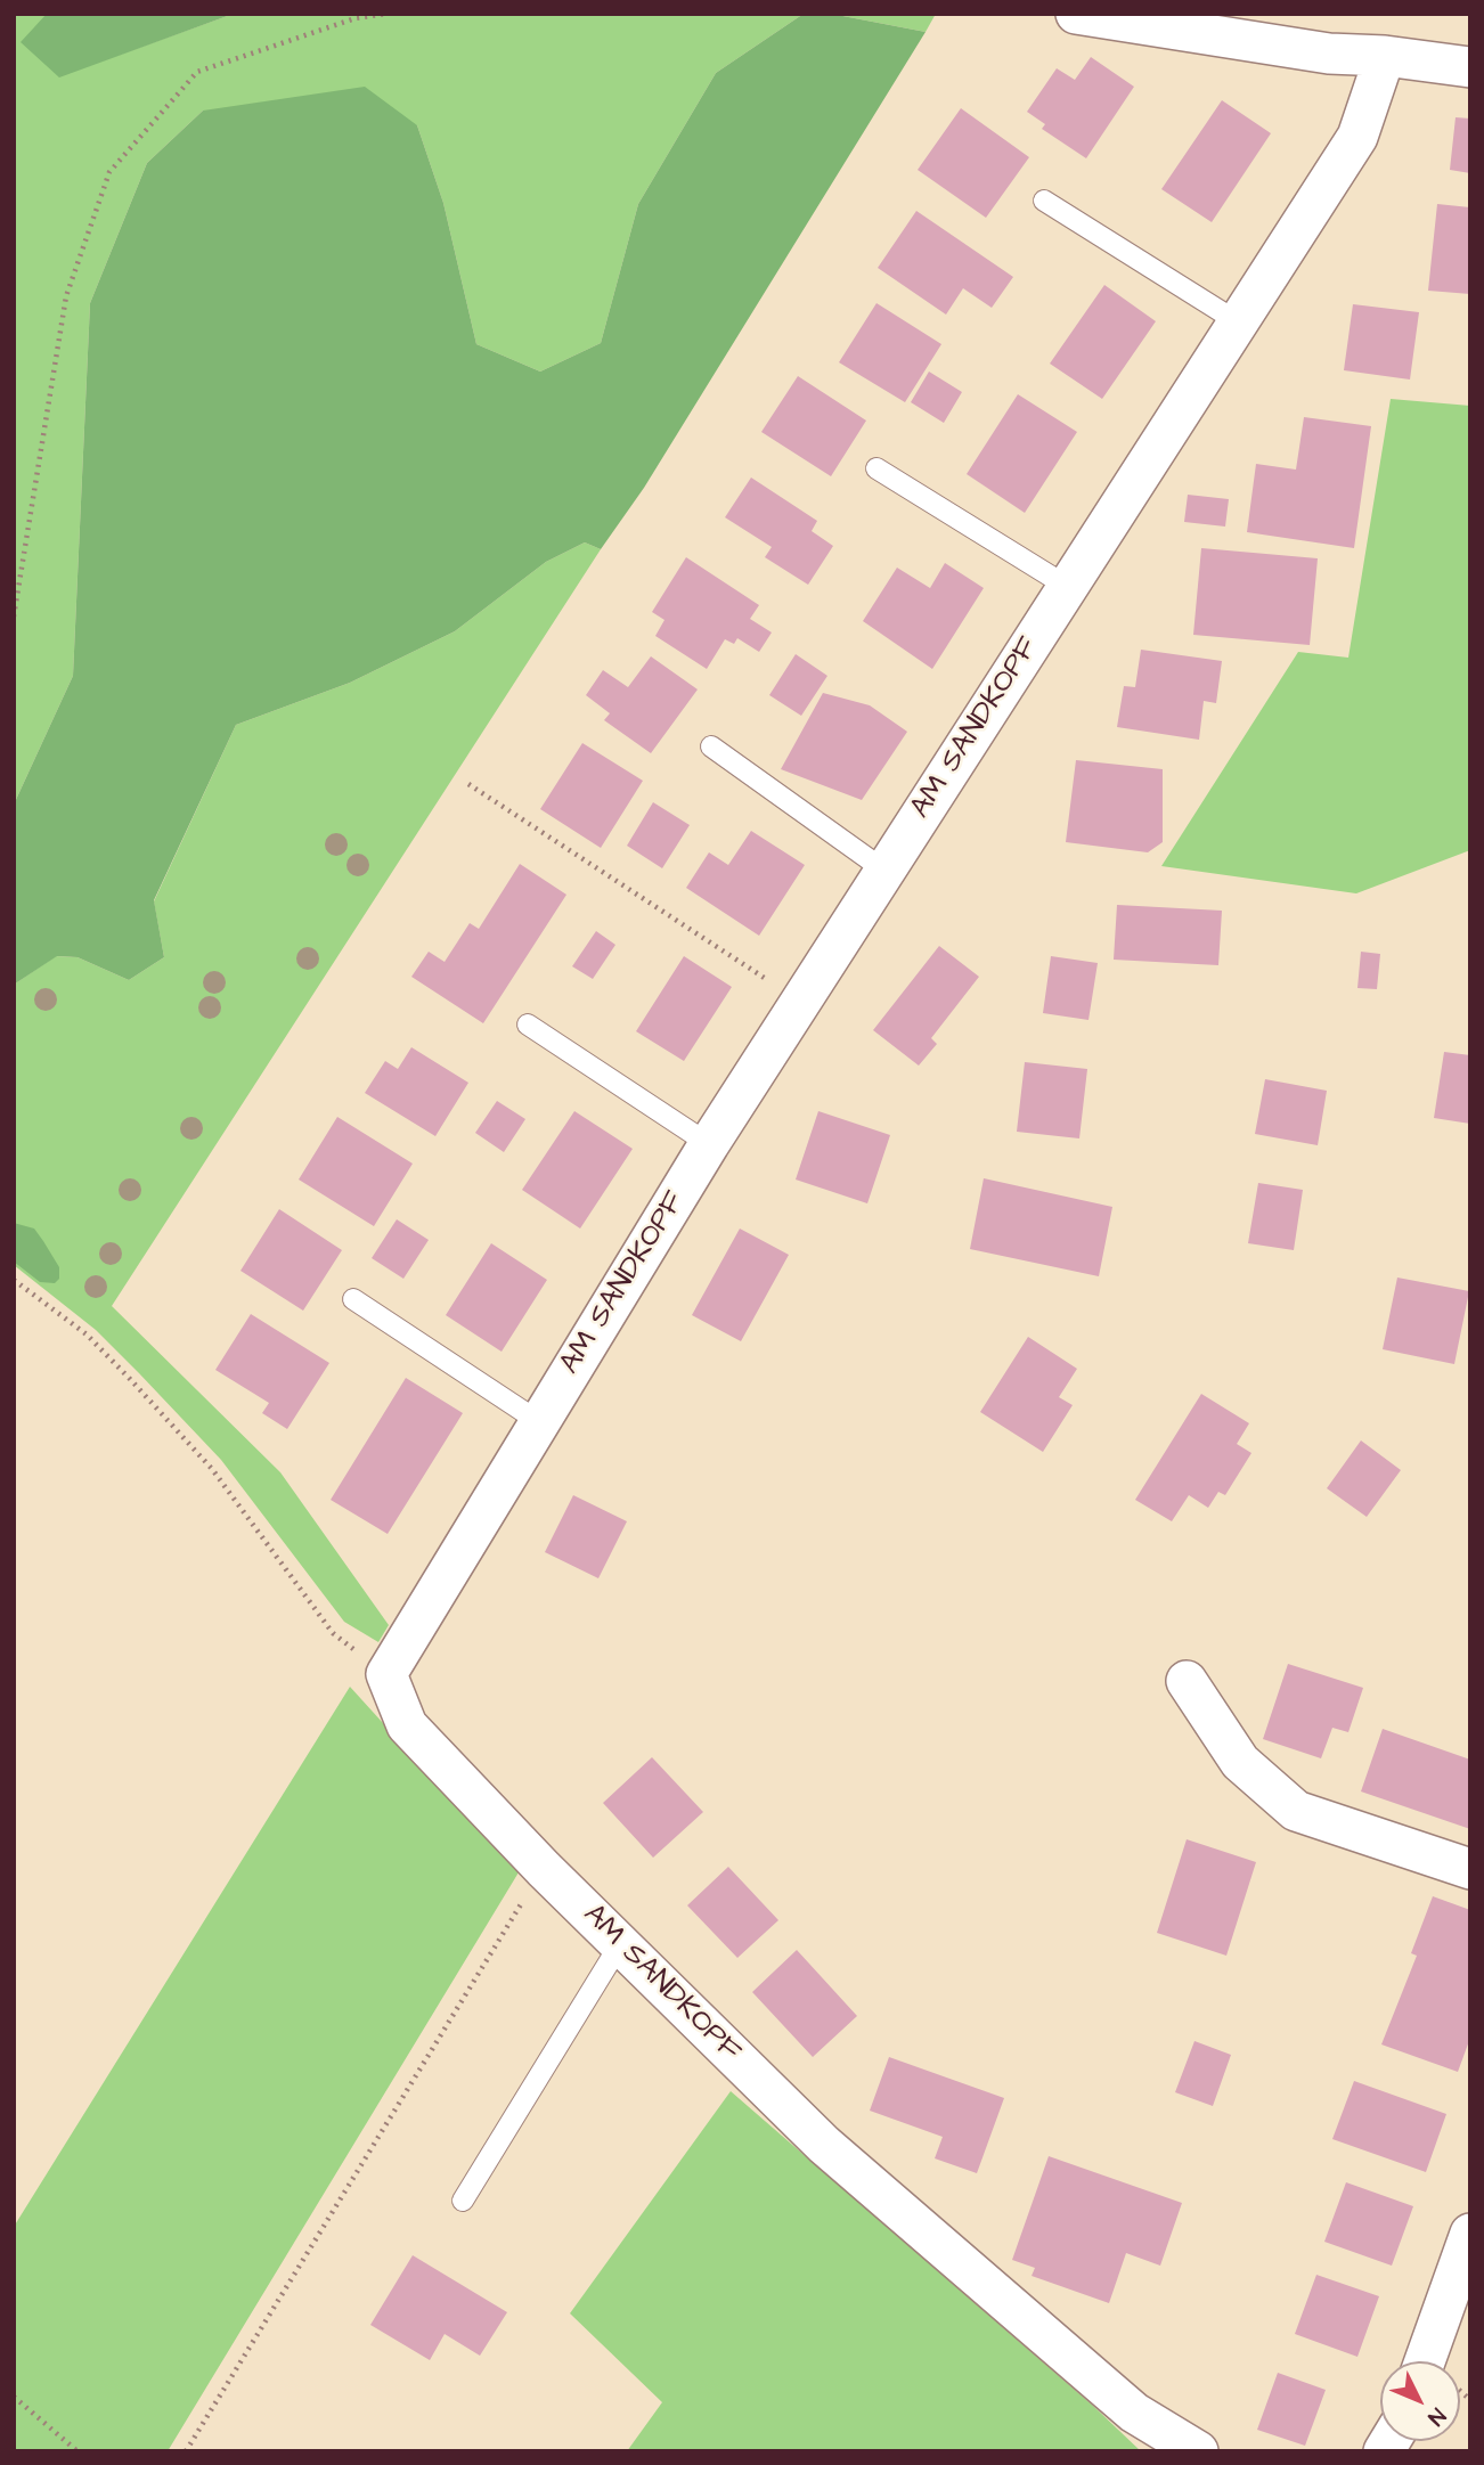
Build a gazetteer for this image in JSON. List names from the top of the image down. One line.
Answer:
{"streets":{"street":["AM SANDKOPF"]},"north":"bottom right"}
